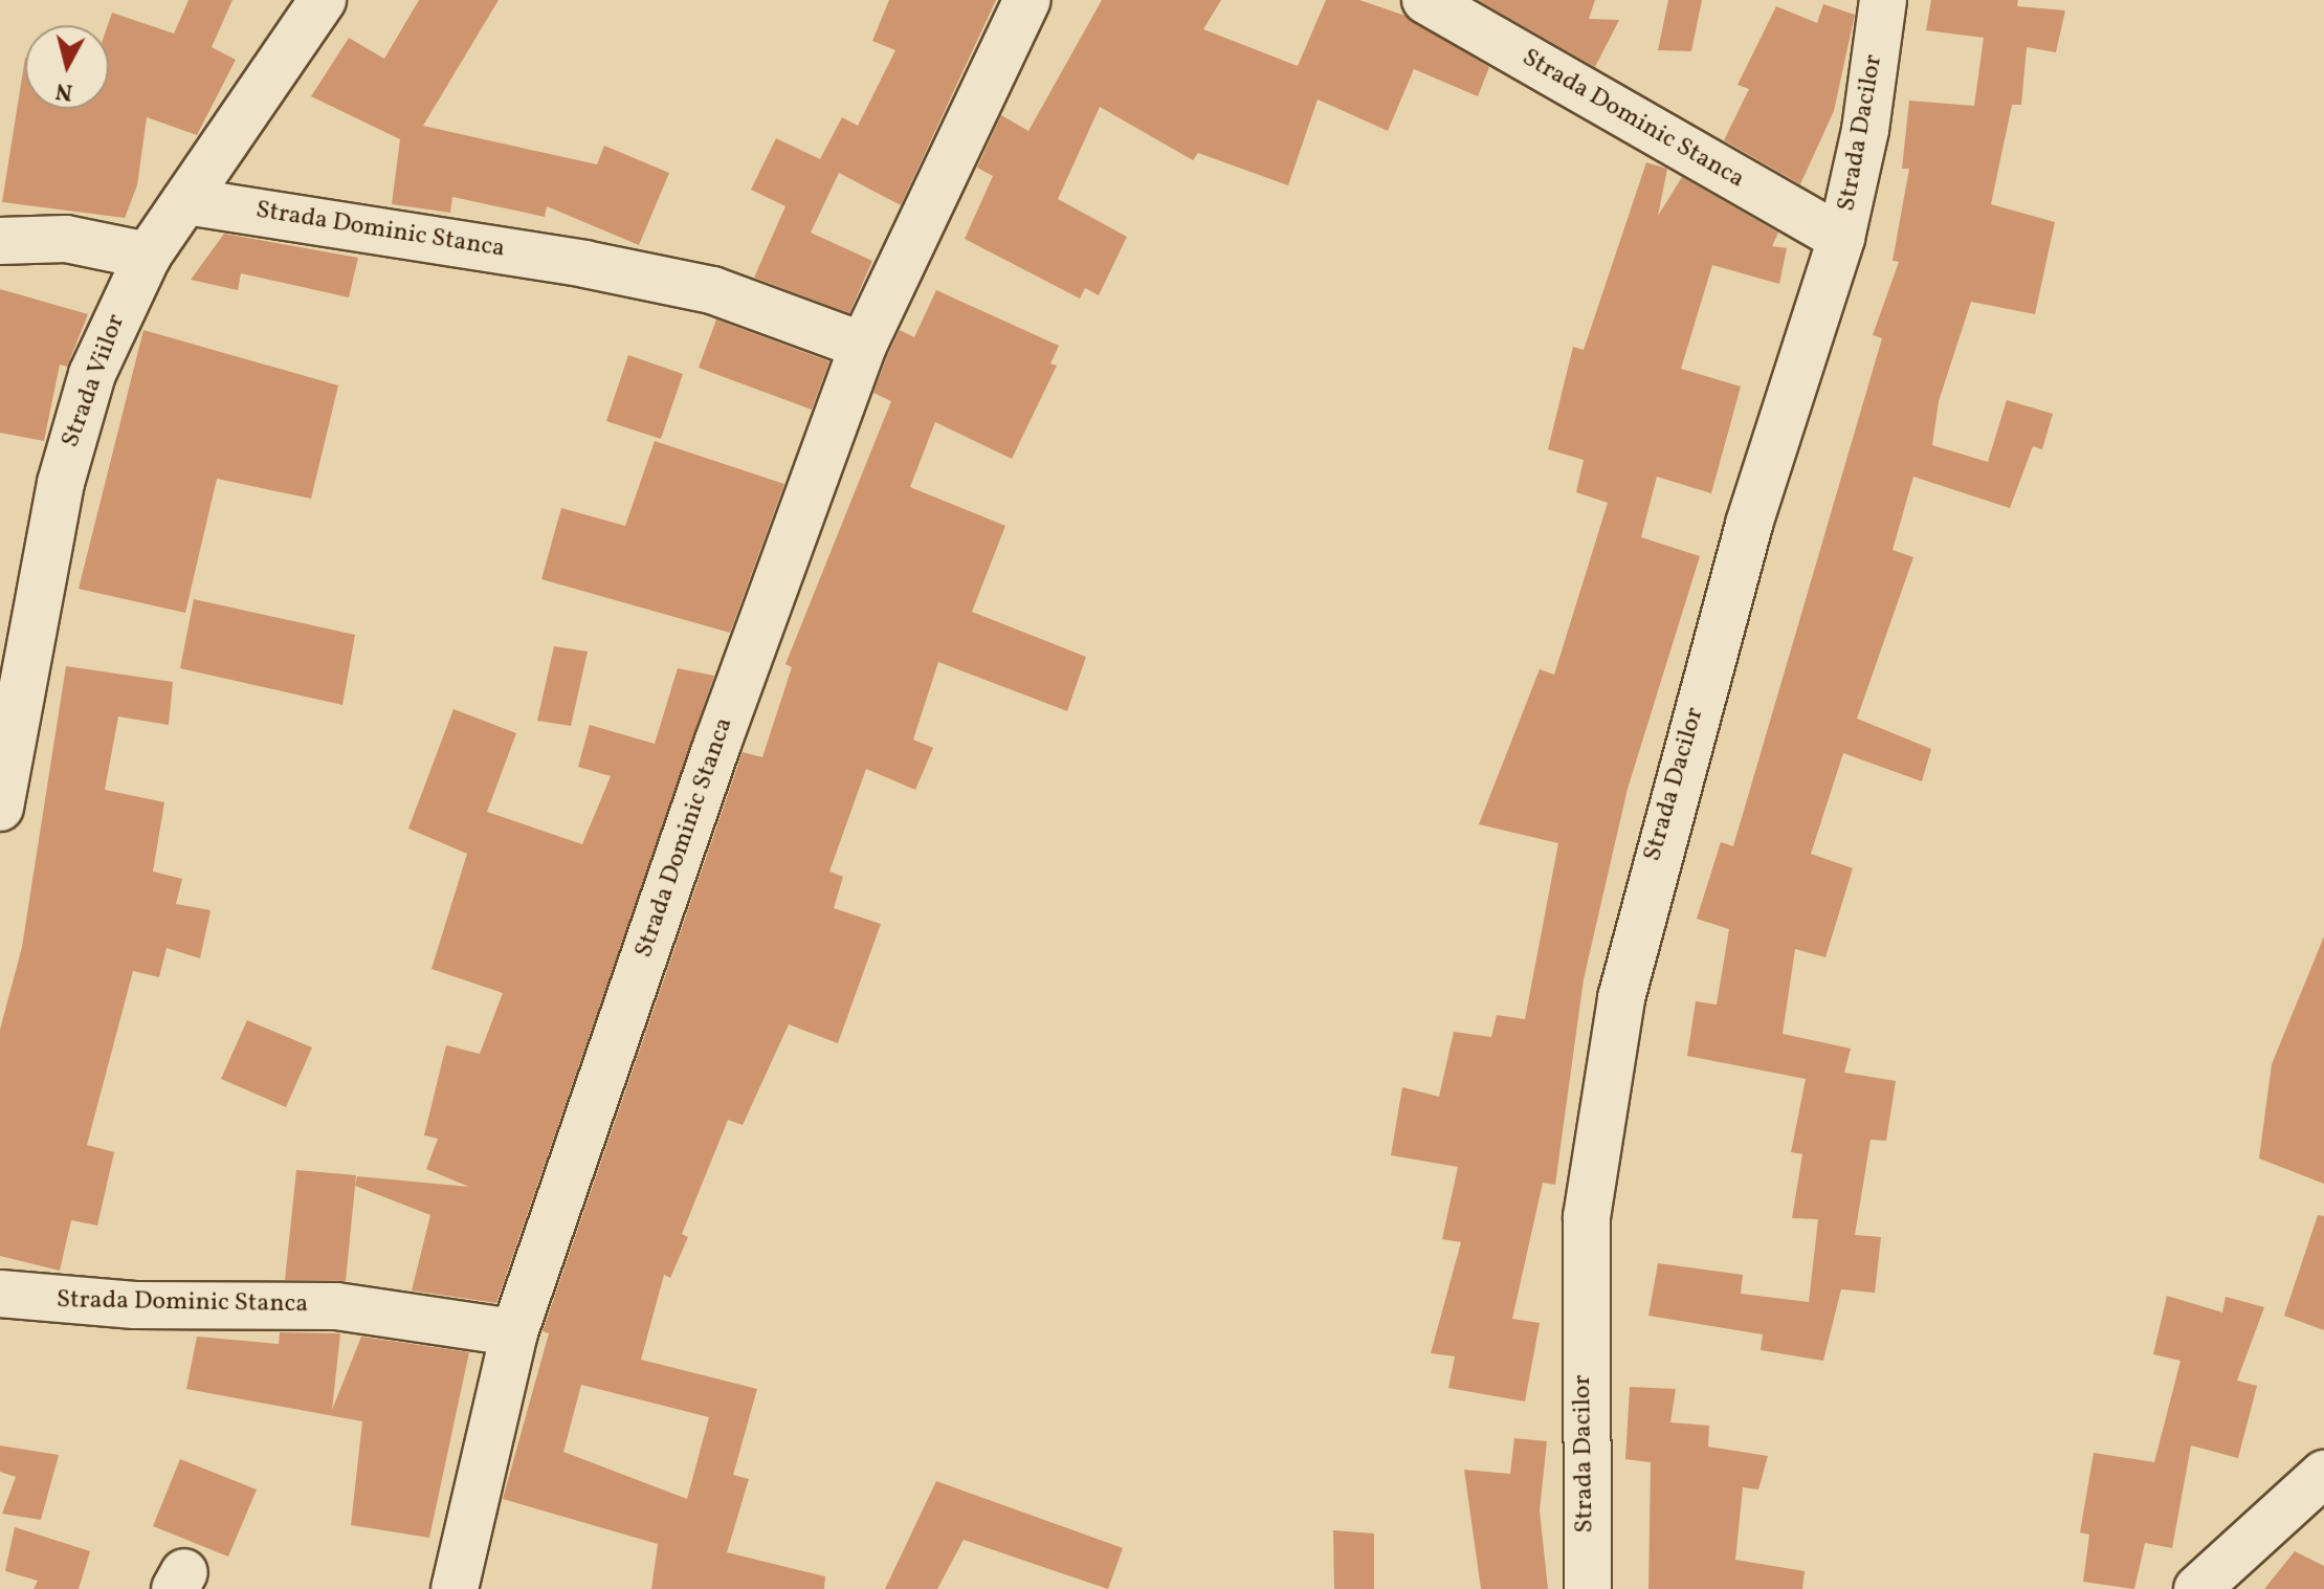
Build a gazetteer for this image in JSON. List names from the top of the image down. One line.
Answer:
{"streets":{"street":["Strada Dominic Stanca","Strada Dacilor","Strada Viilor"]},"crossings":[["Strada Dominic Stanca","Strada Dacilor"],["Strada Dominic Stanca","Strada Viilor"]],"north":"bottom"}
